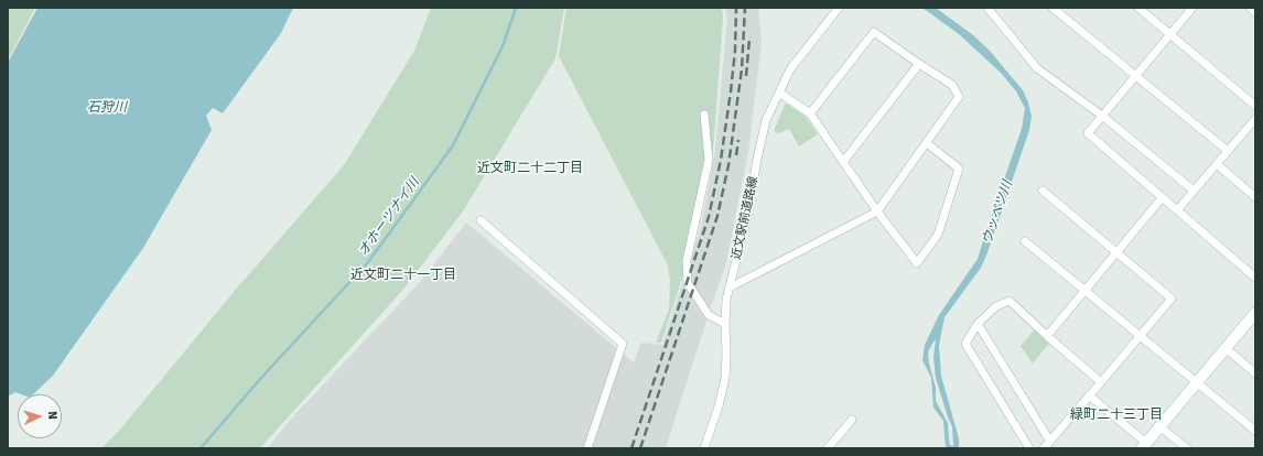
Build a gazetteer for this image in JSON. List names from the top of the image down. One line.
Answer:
{"streets":{"street":["近文駅前道路線"]},"districts":["近文町二十二丁目","近文町二十一丁目","緑町二十三丁目"],"water":["石狩川","ウッペツ川","オホーツナイ川"],"north":"right"}
